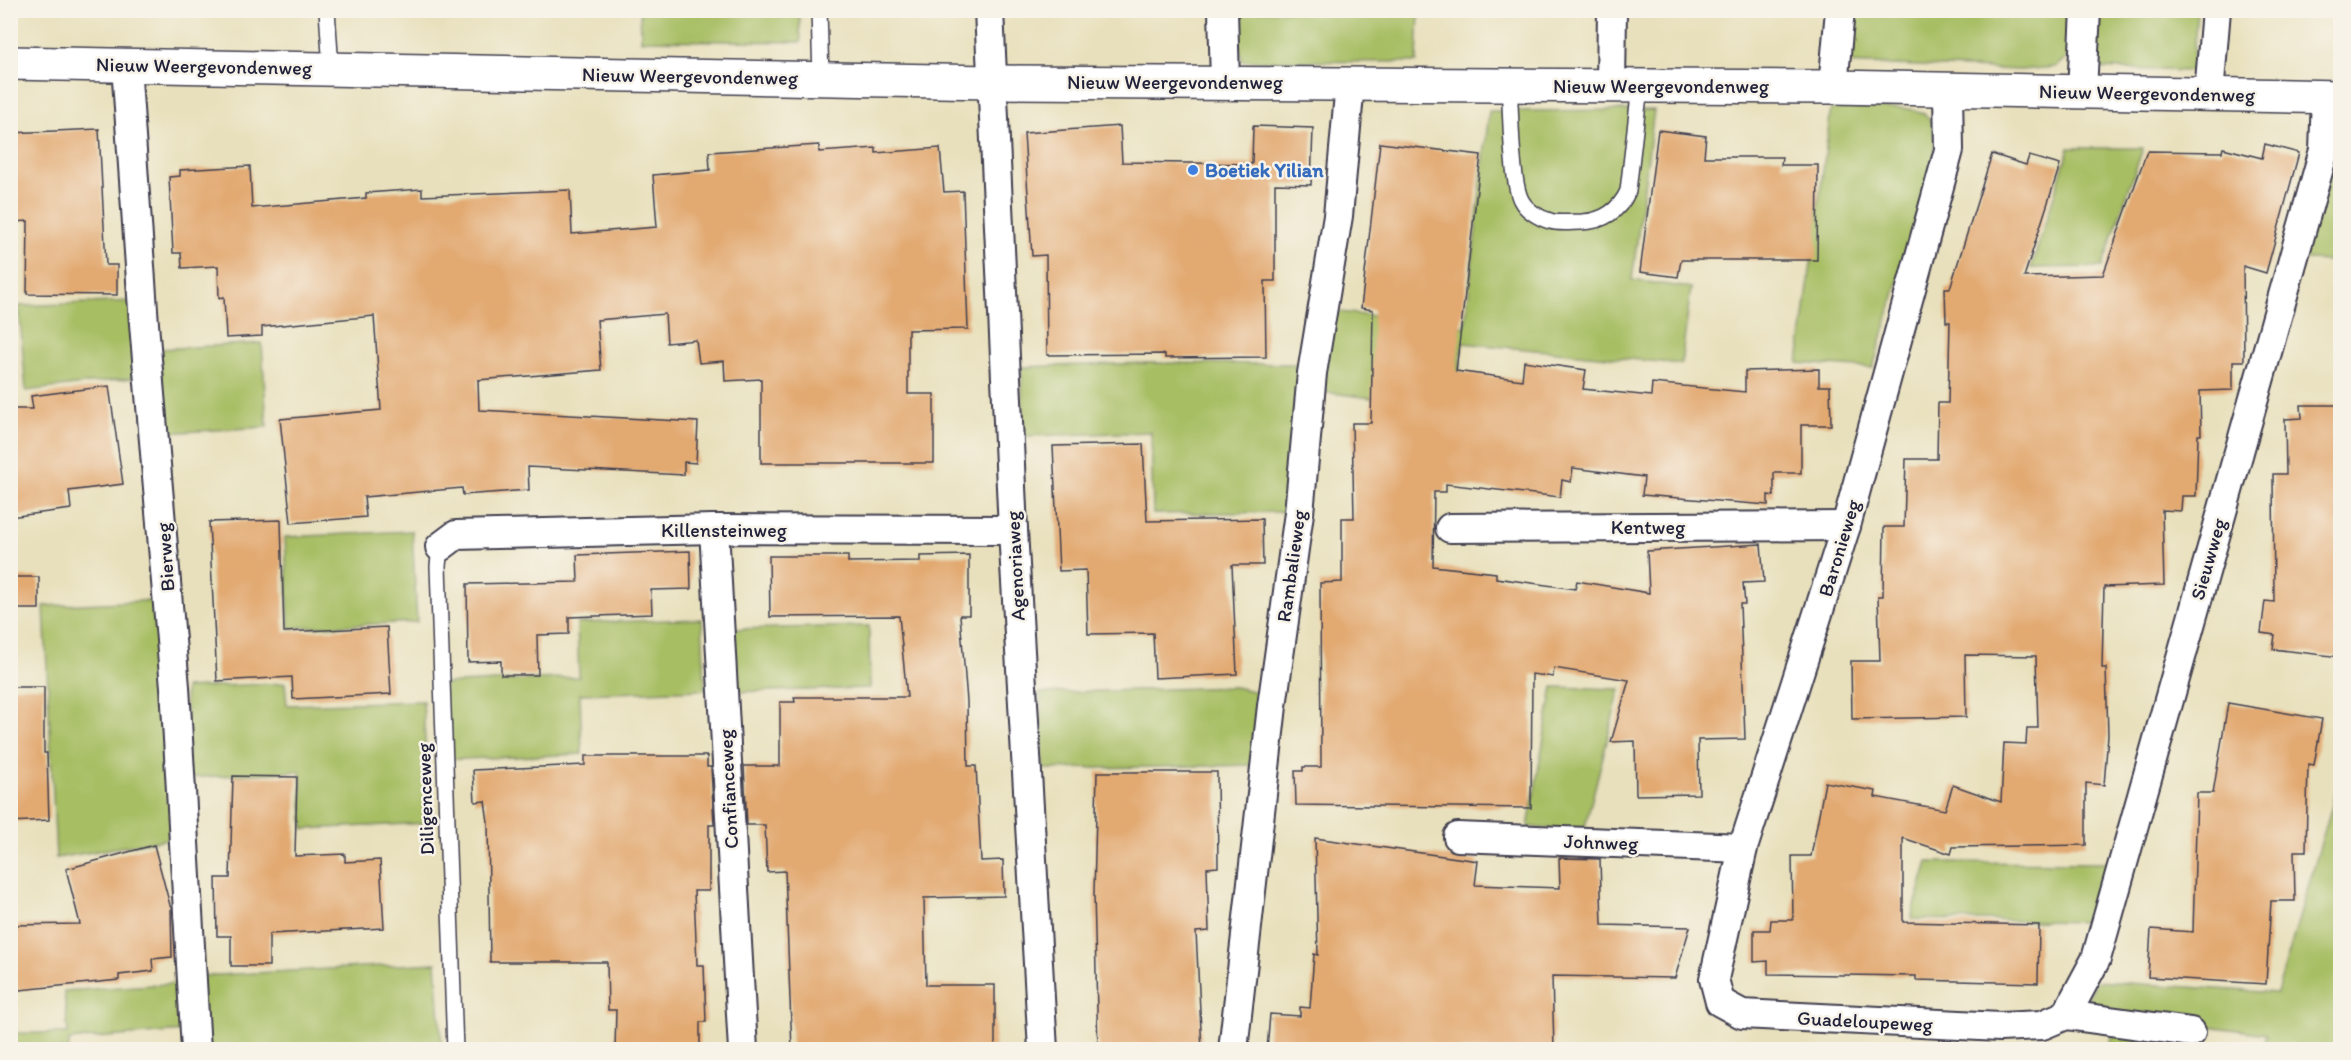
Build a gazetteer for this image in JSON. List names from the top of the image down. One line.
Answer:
{"streets":{"street":["Nieuw Weergevondenweg","Kentweg","Killensteinweg","Baronieweg","Bierweg","Sieuwweg","Agenoriaweg","Rambalieweg","Confianceweg","Johnweg","Guadeloupeweg"],"lane":["Diligenceweg"]},"crossings":[["Nieuw Weergevondenweg","Baronieweg"],["Nieuw Weergevondenweg","Bierweg"],["Nieuw Weergevondenweg","Sieuwweg"],["Nieuw Weergevondenweg","Agenoriaweg"],["Nieuw Weergevondenweg","Rambalieweg"],["Kentweg","Baronieweg"],["Killensteinweg","Agenoriaweg"],["Killensteinweg","Confianceweg"],["Killensteinweg","Diligenceweg"],["Baronieweg","Johnweg"],["Baronieweg","Guadeloupeweg"],["Sieuwweg","Guadeloupeweg"]],"places":["Boetiek Yilian"]}
